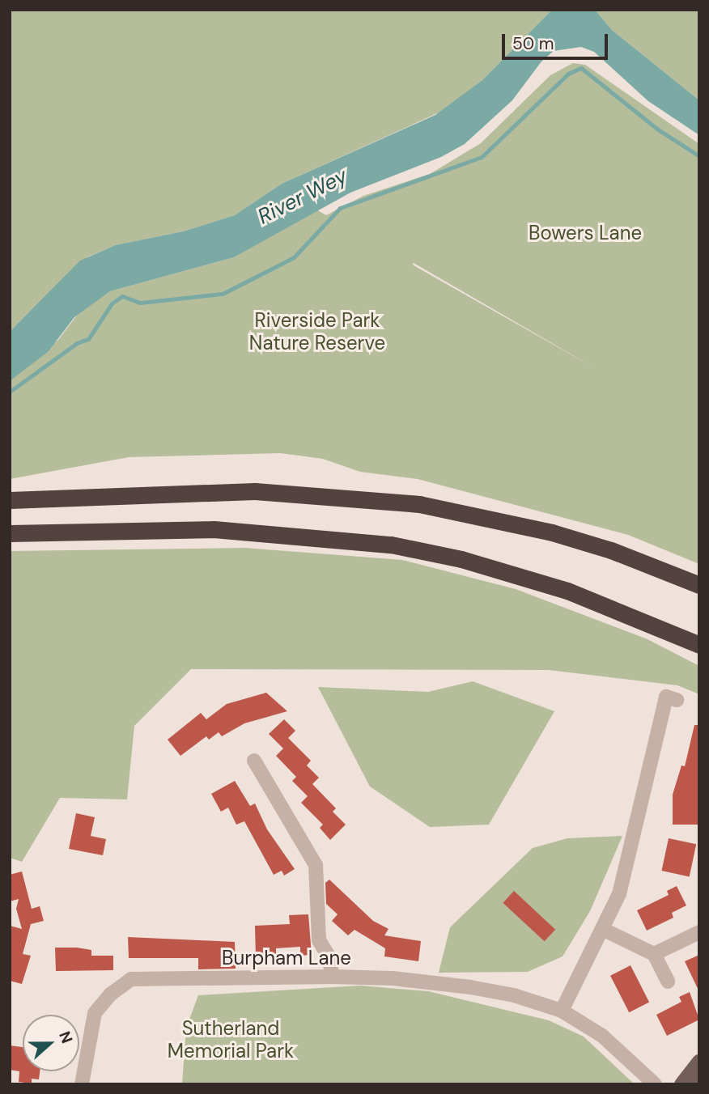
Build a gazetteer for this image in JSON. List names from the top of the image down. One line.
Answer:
{"streets":{"street":["Burpham Lane"]},"water":["River Wey"],"parks":["Bowers Lane","Riverside Park Nature Reserve","Sutherland Memorial Park"],"scale_bar":"50 m","north":"right"}
